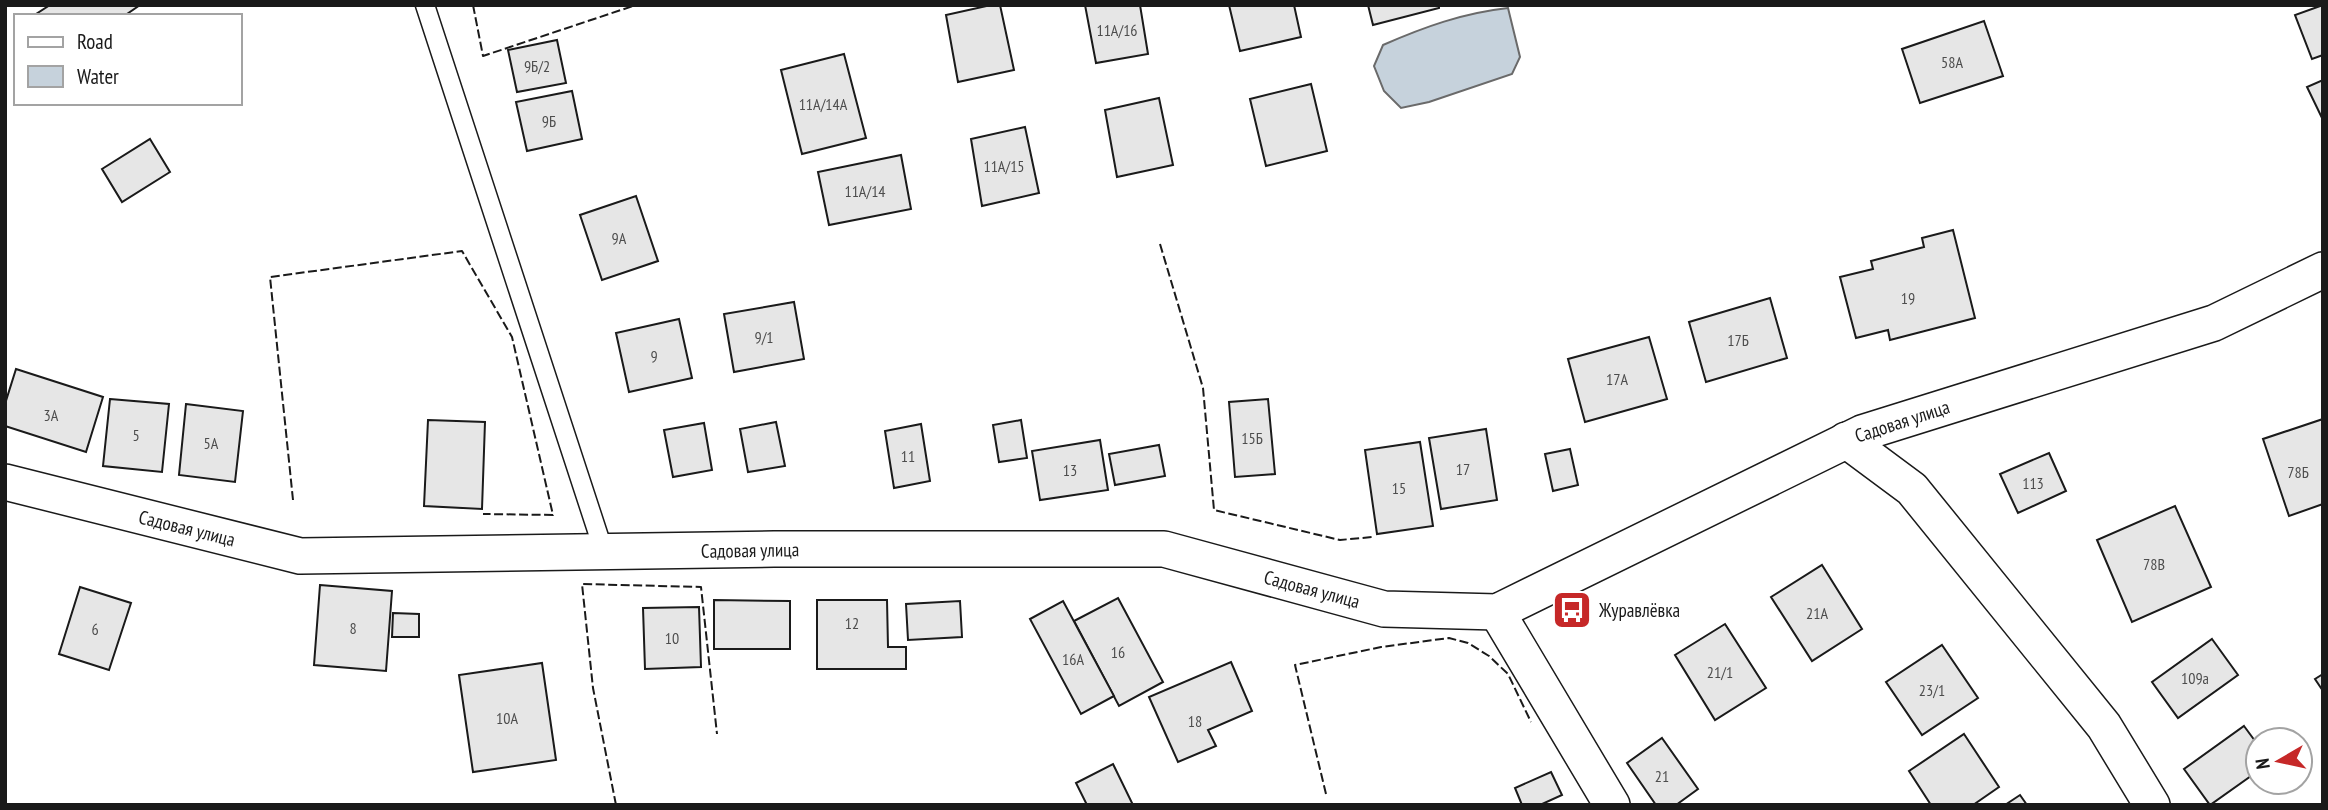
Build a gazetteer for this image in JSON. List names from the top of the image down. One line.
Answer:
{"streets":{"street":["Садовая улица"]},"places":{"bus stop":["Журавлёвка"]},"house_numbers":["11А/16","58А","9Б/2","11А/14А","9Б","11А/15","11А/14","9А","19","9/1","17Б","9","17А","3А","5","15Б","5А","11","17","13","78Б","113","15","78В","21А","12","8","6","10","16","16А","21/1","109а","23/1","10А","18","21"],"legend":["Road","Water"],"north":"left"}
